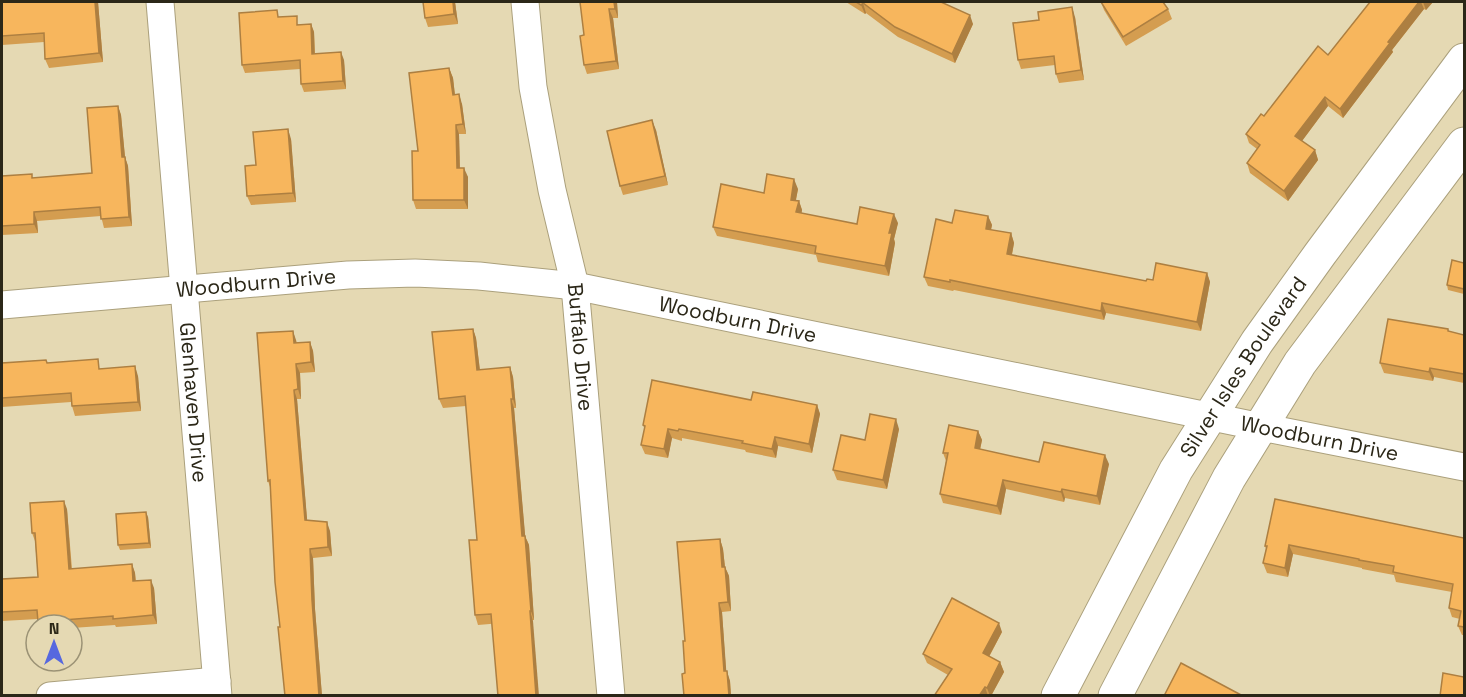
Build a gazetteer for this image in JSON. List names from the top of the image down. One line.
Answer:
{"streets":{"street":["Woodburn Drive","Buffalo Drive","Silver Isles Boulevard","Glenhaven Drive"]},"crossings":[["Woodburn Drive","Buffalo Drive"],["Woodburn Drive","Silver Isles Boulevard"],["Woodburn Drive","Glenhaven Drive"]],"north":"top"}
